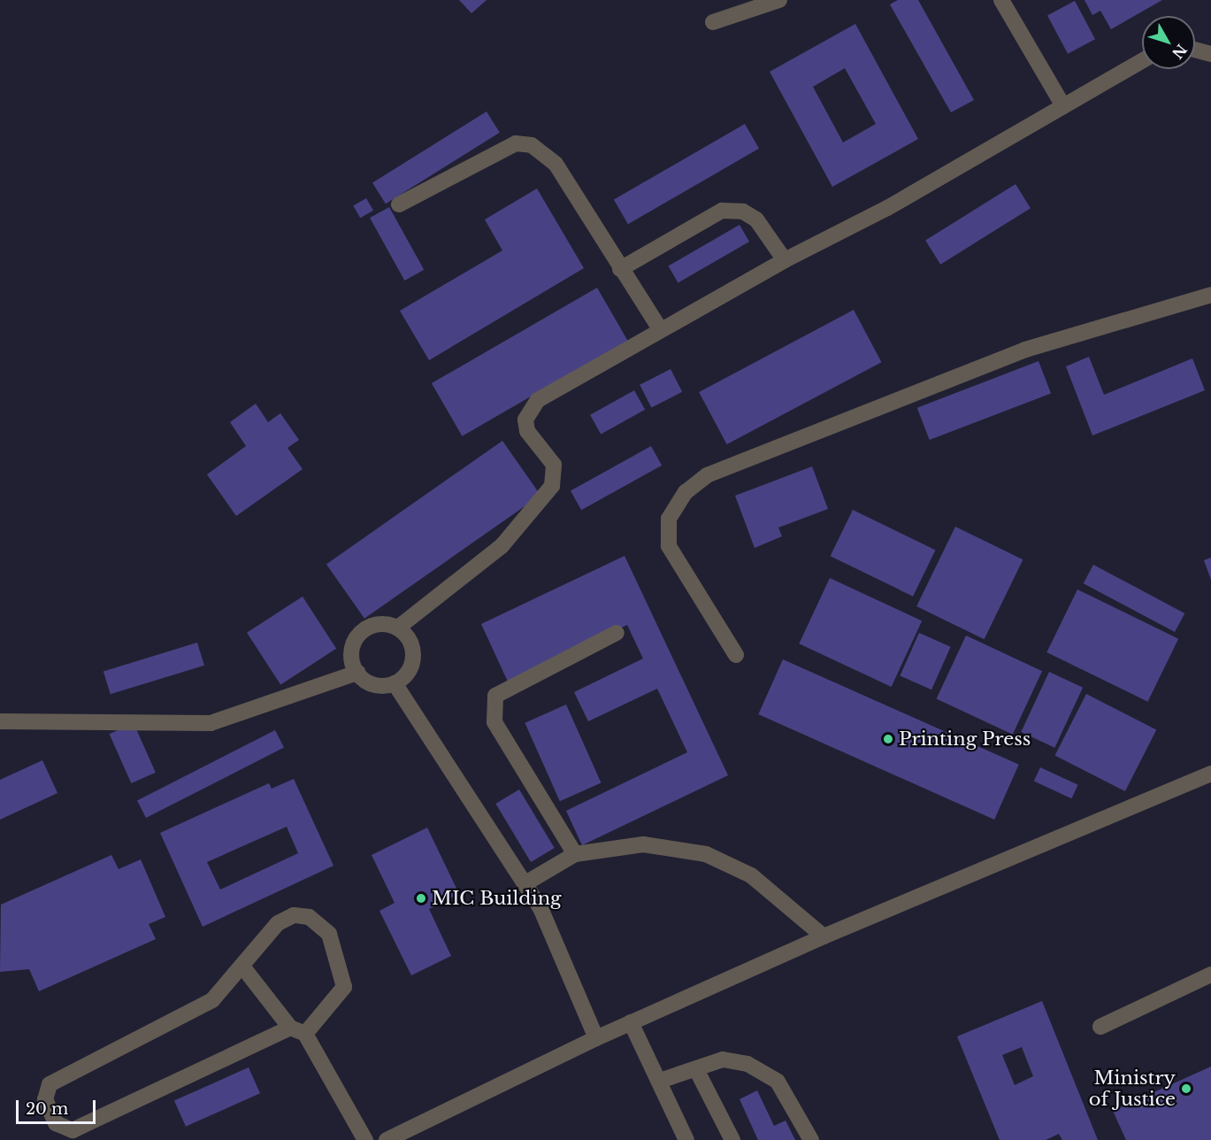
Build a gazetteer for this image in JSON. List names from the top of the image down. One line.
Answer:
{"places":["Printing Press","MIC Building","Ministry of Justice"],"scale_bar":"20 m","north":"bottom right"}
